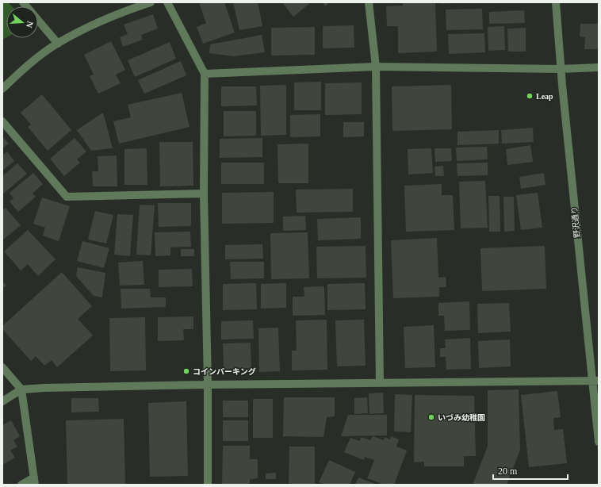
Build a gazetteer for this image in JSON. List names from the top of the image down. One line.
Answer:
{"streets":{"street":["野沢通り"]},"places":["Leap","コインパーキング","いづみ幼稚園"],"scale_bar":"20 m","north":"right"}
